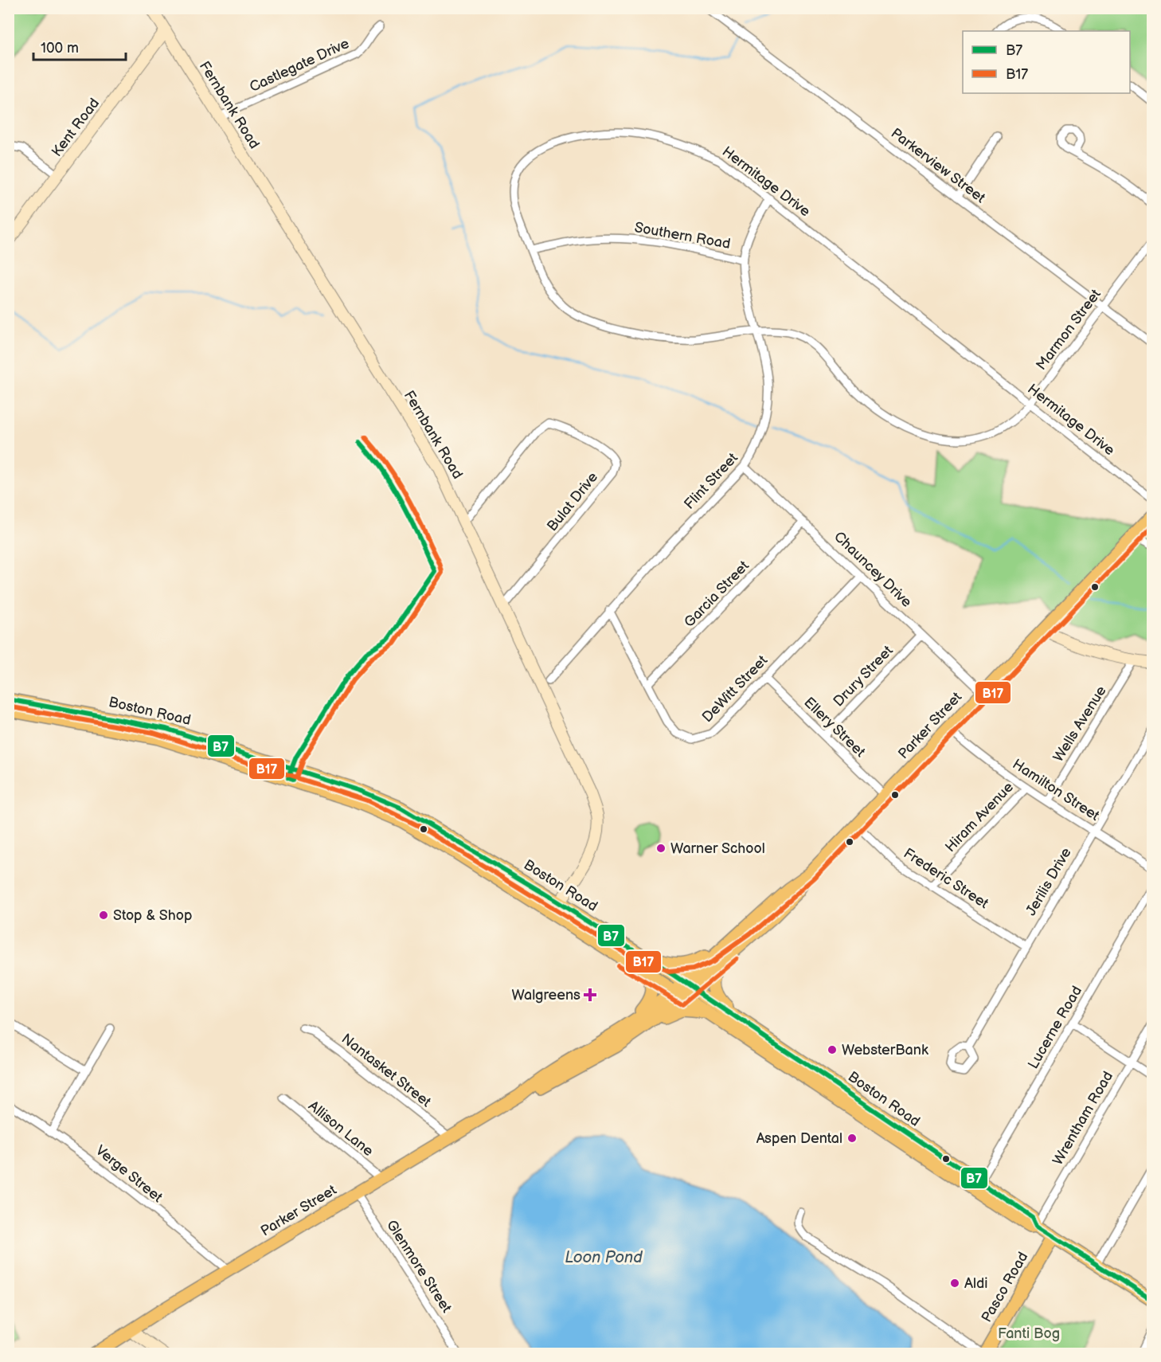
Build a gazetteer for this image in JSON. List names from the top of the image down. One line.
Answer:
{"streets":{"main road":["Fernbank Road","Kent Road","Boston Road","Parker Street","Pasco Road"],"street":["Castlegate Drive","Parkerview Street","Hermitage Drive","Southern Road","Marmon Street","Flint Street","Bulat Drive","Chauncey Drive","Garcia Street","Drury Street","DeWitt Street","Wells Avenue","Ellery Street","Hamilton Street","Hiram Avenue","Frederic Street","Jerilis Drive","Lucerne Road","Nantasket Street","Wrentham Road","Allison Lane","Verge Street","Glenmore Street"]},"crossings":[["Castlegate Drive","Fernbank Road"],["Fernbank Road","Kent Road"],["Fernbank Road","Bulat Drive"],["Fernbank Road","Boston Road"],["Parkerview Street","Marmon Street"],["Hermitage Drive","Southern Road"],["Hermitage Drive","Marmon Street"],["Hermitage Drive","Flint Street"],["Southern Road","Flint Street"],["Marmon Street","Flint Street"],["Flint Street","Chauncey Drive"],["Flint Street","DeWitt Street"],["Chauncey Drive","Garcia Street"],["Chauncey Drive","Drury Street"],["Chauncey Drive","DeWitt Street"],["Chauncey Drive","Parker Street"],["Garcia Street","DeWitt Street"],["Drury Street","Ellery Street"],["DeWitt Street","Ellery Street"],["Boston Road","Parker Street"],["Boston Road","Lucerne Road"],["Boston Road","Wrentham Road"],["Boston Road","Pasco Road"],["Wells Avenue","Hamilton Street"],["Parker Street","Ellery Street"],["Parker Street","Hamilton Street"],["Parker Street","Frederic Street"],["Parker Street","Nantasket Street"],["Parker Street","Allison Lane"],["Parker Street","Verge Street"],["Parker Street","Glenmore Street"],["Hamilton Street","Hiram Avenue"],["Hamilton Street","Jerilis Drive"],["Hiram Avenue","Frederic Street"],["Frederic Street","Jerilis Drive"]],"water":["Loon Pond"],"parks":["Fanti Bog"],"places":{"other":["Warner School","Stop & Shop","WebsterBank","Aspen Dental","Aldi"],"health":["Walgreens"]},"lines":["transit line B17","transit line B7"],"legend":["B7","B17"],"scale_bar":"100 m"}
